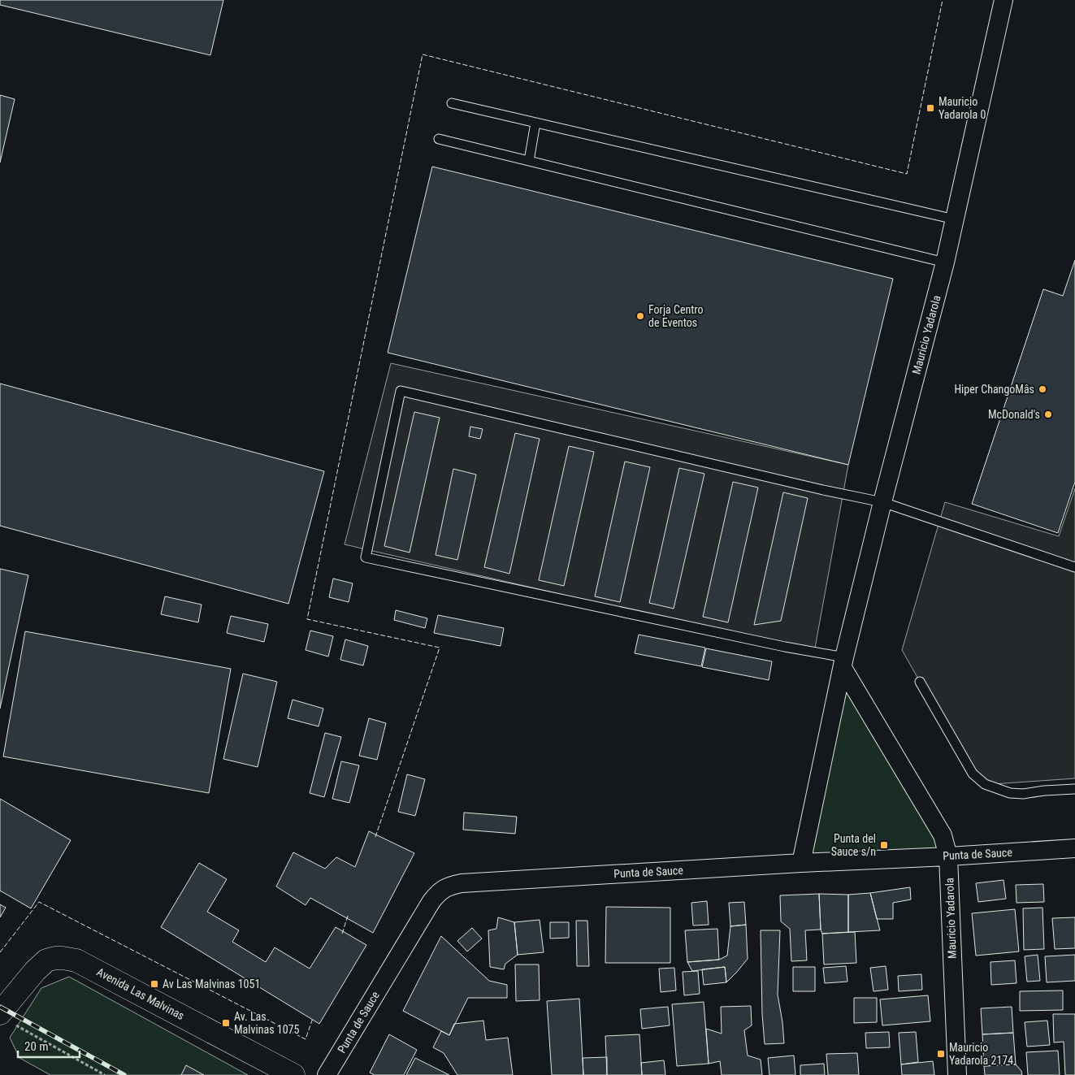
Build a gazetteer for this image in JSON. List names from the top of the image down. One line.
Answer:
{"streets":{"main road":["Avenida Las Malvinas"],"street":["Mauricio Yadarola","Punta de Sauce"]},"crossings":[["Mauricio Yadarola","Punta de Sauce"]],"places":{"transit":["Mauricio Yadarola 0","Punta del Sauce s/n","Av Las Malvinas 1051","Av. Las Malvinas 1075","Mauricio Yadarola 2174"],"other":["Forja Centro de Eventos","Hiper ChangoMâs","McDonald's"]},"scale_bar":"20 m"}
